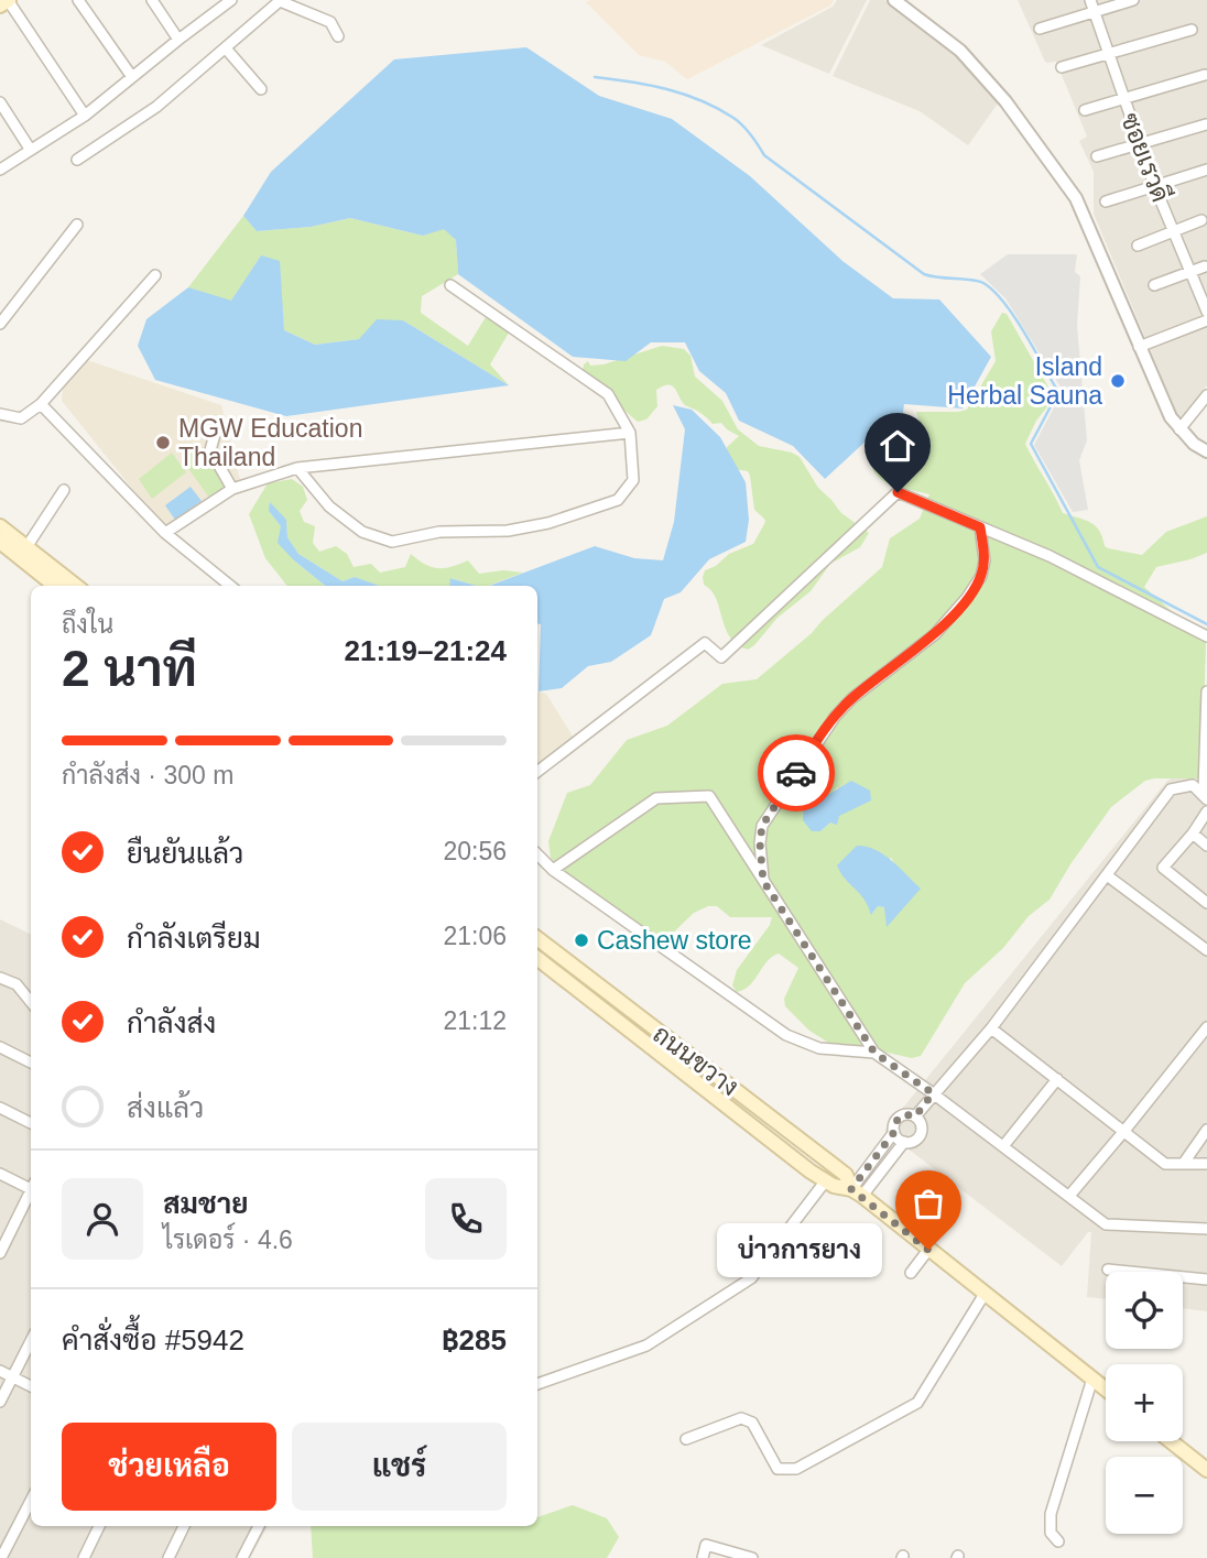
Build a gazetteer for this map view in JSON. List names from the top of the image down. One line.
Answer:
{"streets":{"main road":["ถนนขวาง"],"street":["ซอยเรวดี"]},"places":["Island Herbal Sauna","MGW Education Thailand","Cashew store","บ่าวการยาง"],"page":{"heading":["2 นาที","ถึงใน","21:19–21:24"],"panel":["สมชาย","ไรเดอร์ · 4.6","คำสั่งซื้อ #5942","฿285"],"bar":"กำลังส่ง · 300 m","list":[["ยืนยันแล้ว","20:56"],["กำลังเตรียม","21:06"],["กำลังส่ง","21:12"],"ส่งแล้ว"],"bubble":"บ่าวการยาง","map_buttons":["+","−"],"buttons":["ช่วยเหลือ","แชร์"]}}
